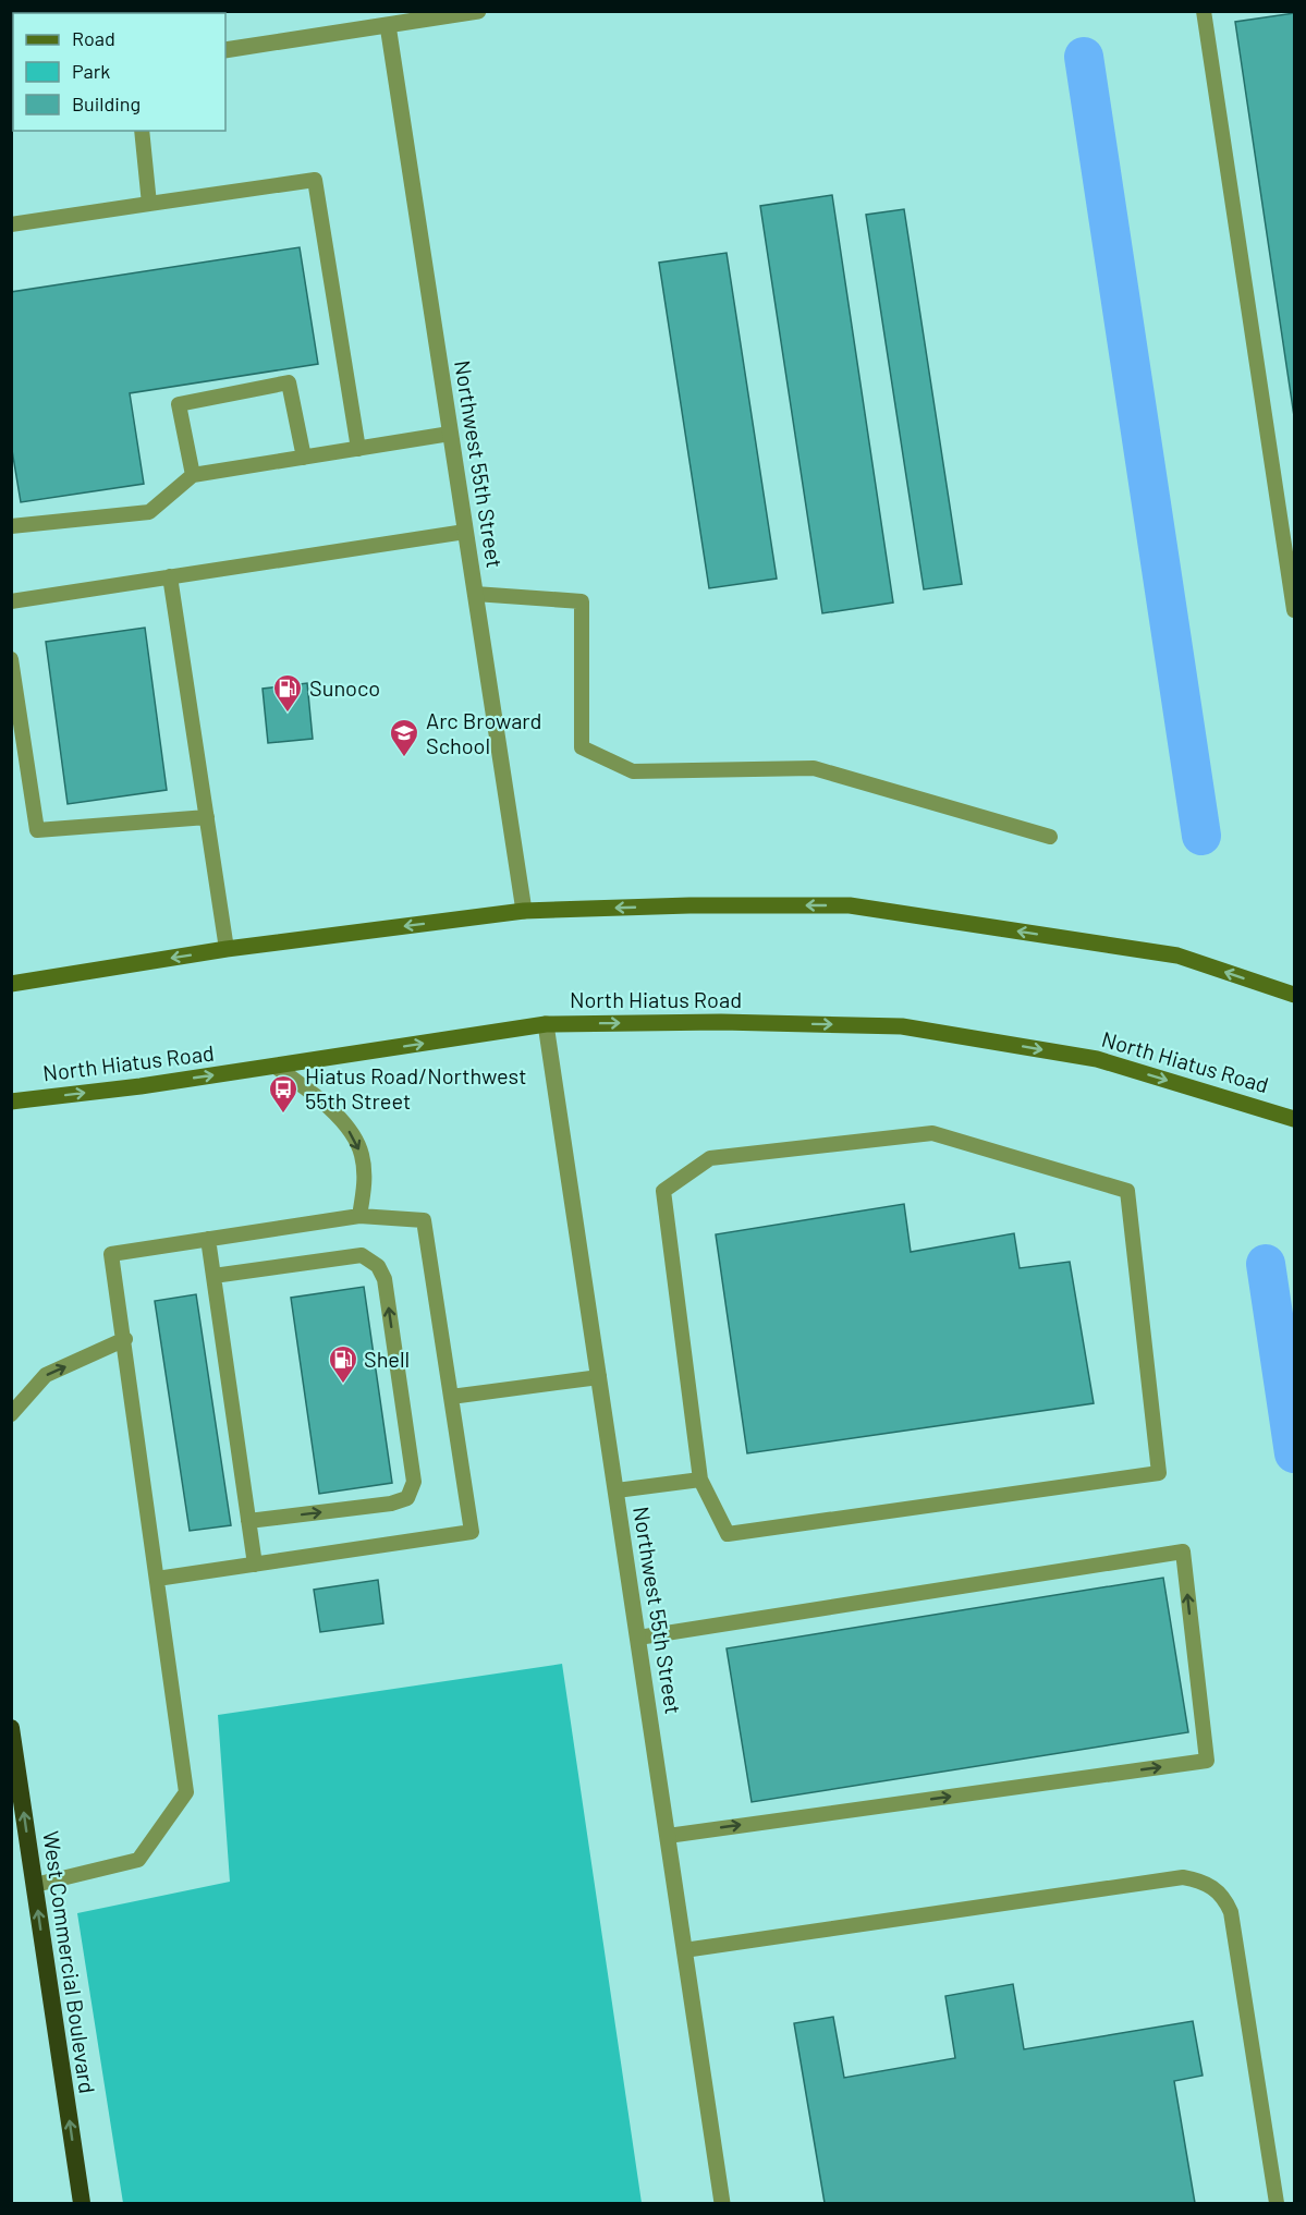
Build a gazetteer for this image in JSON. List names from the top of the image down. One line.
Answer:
{"streets":{"highway":["West Commercial Boulevard"],"main road":["North Hiatus Road"],"street":["Northwest 55th Street"]},"crossings":[["Northwest 55th Street","North Hiatus Road"]],"one_way":["West Commercial Boulevard"],"places":{"fuel station":["Sunoco","Shell"],"school or university":["Arc Broward School"],"bus stop":["Hiatus Road/Northwest 55th Street"]},"legend":["Road","Park","Building"]}
